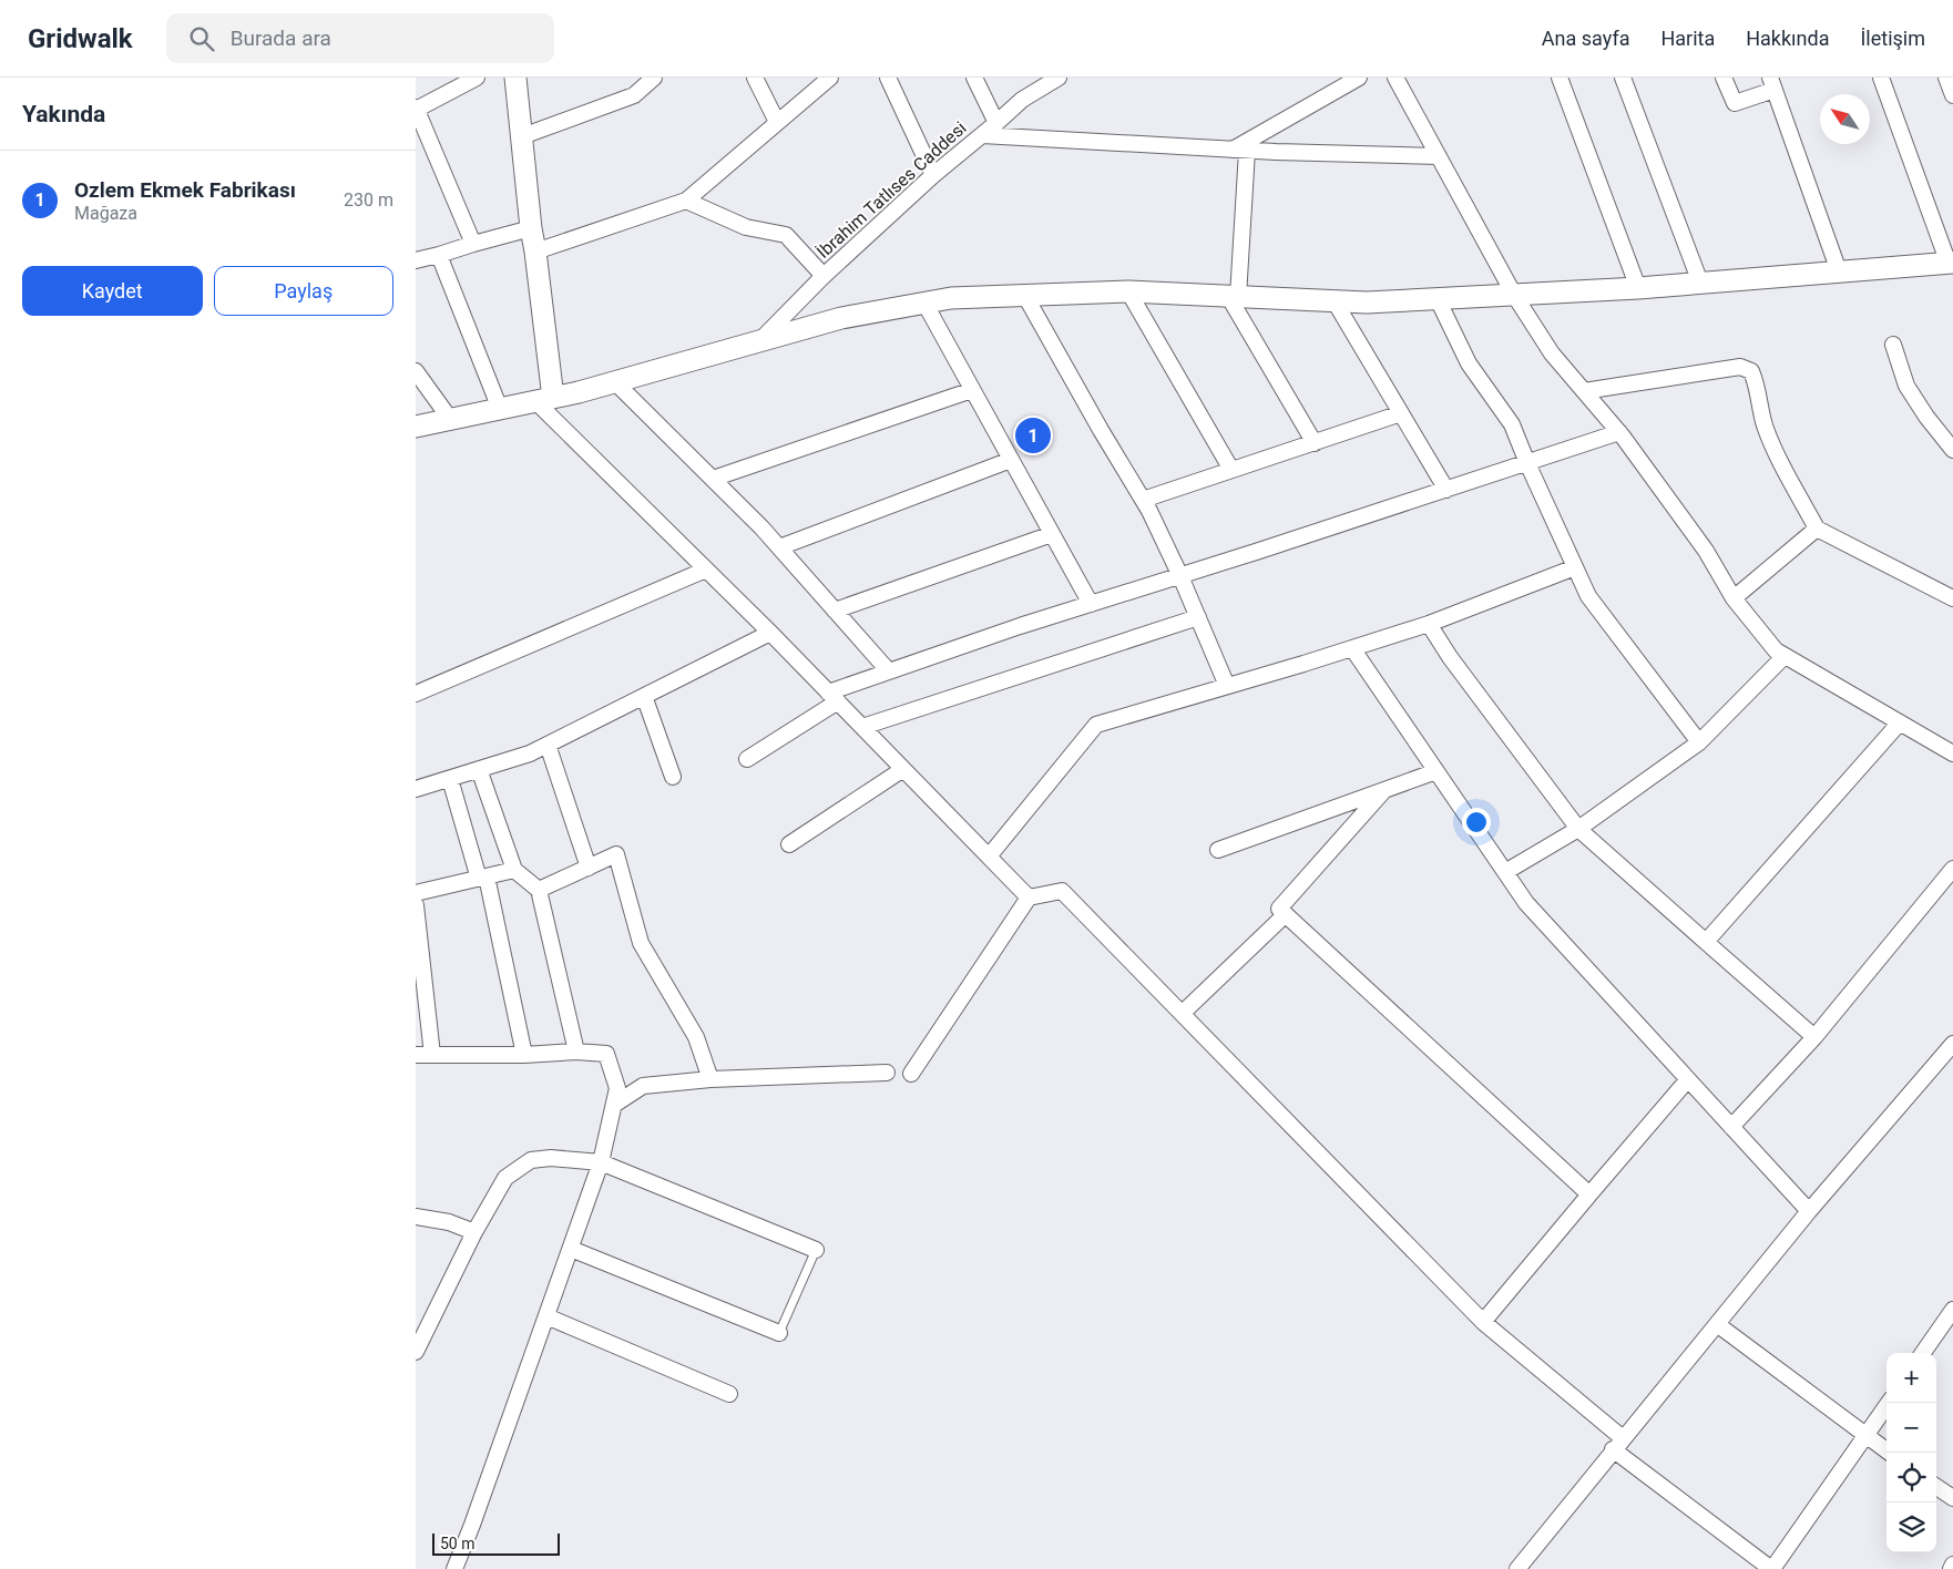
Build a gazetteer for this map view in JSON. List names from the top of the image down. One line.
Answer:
{"streets":{"street":["İbrahim Tatlıses Caddesi"]},"scale_bar":"50 m","north":"top left","page":{"header":"Gridwalk","search":"Burada ara","nav":["Ana sayfa","Harita","Hakkında","İletişim"],"heading":"Yakında","list":[{"mark":"1","name":"Ozlem Ekmek Fabrikası","note":"Mağaza","value":"230 m"}],"buttons":["Kaydet","Paylaş"],"pins":"1","map_buttons":["+","−"],"scale":"50 m"}}
